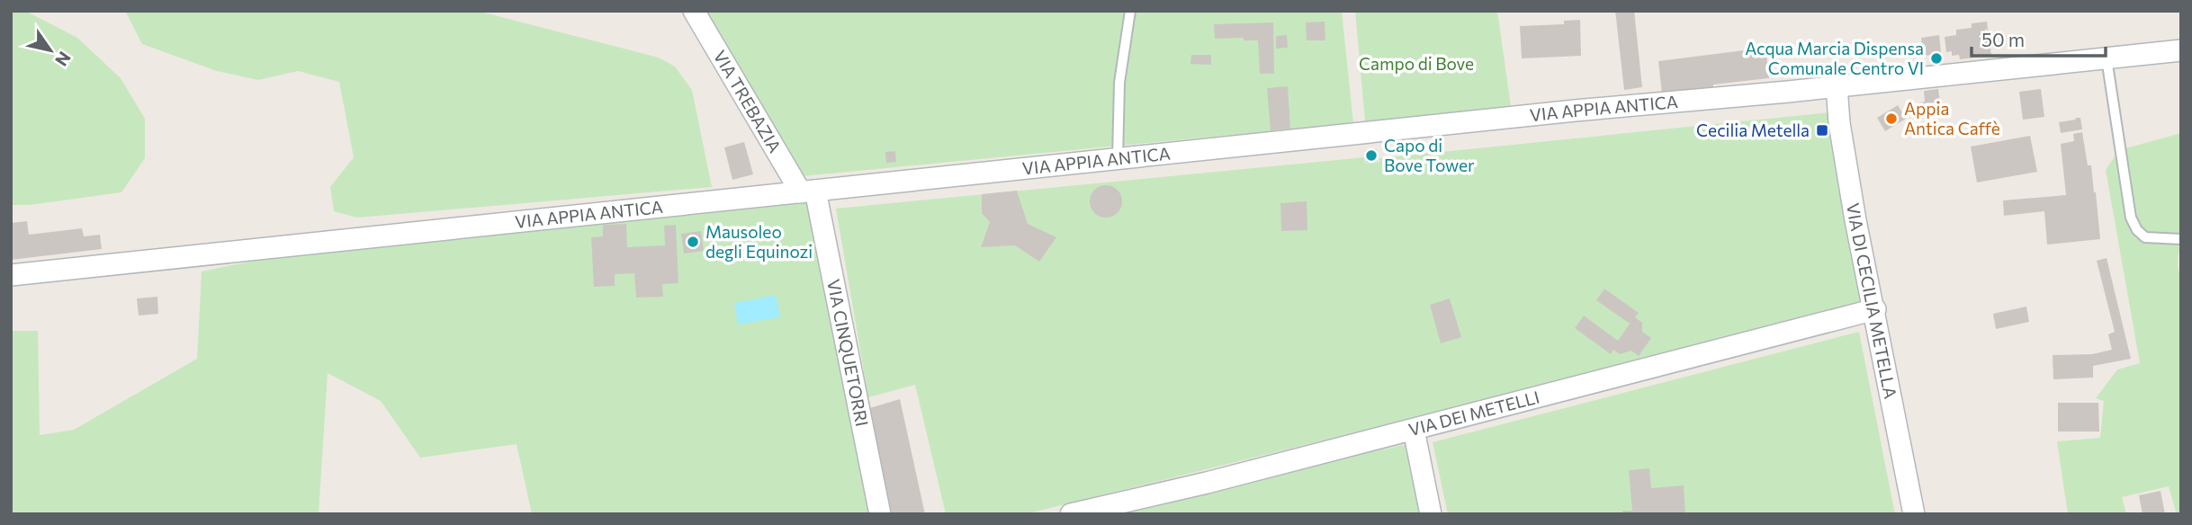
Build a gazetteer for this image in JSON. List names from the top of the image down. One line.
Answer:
{"streets":{"street":["VIA TREBAZIA","VIA APPIA ANTICA","VIA DI CECILIA METELLA","VIA CINQUETORRI","VIA DEI METELLI"]},"crossings":[["VIA TREBAZIA","VIA APPIA ANTICA"],["VIA TREBAZIA","VIA CINQUETORRI"],["VIA APPIA ANTICA","VIA DI CECILIA METELLA"],["VIA APPIA ANTICA","VIA CINQUETORRI"],["VIA DI CECILIA METELLA","VIA DEI METELLI"]],"parks":["Campo di Bove"],"places":{"other":["Acqua Marcia Dispensa Comunale Centro VI","Appia Antica Caffè","Capo di Bove Tower","Mausoleo degli Equinozi"],"transit":["Cecilia Metella"]},"scale_bar":"50 m","north":"bottom right"}
